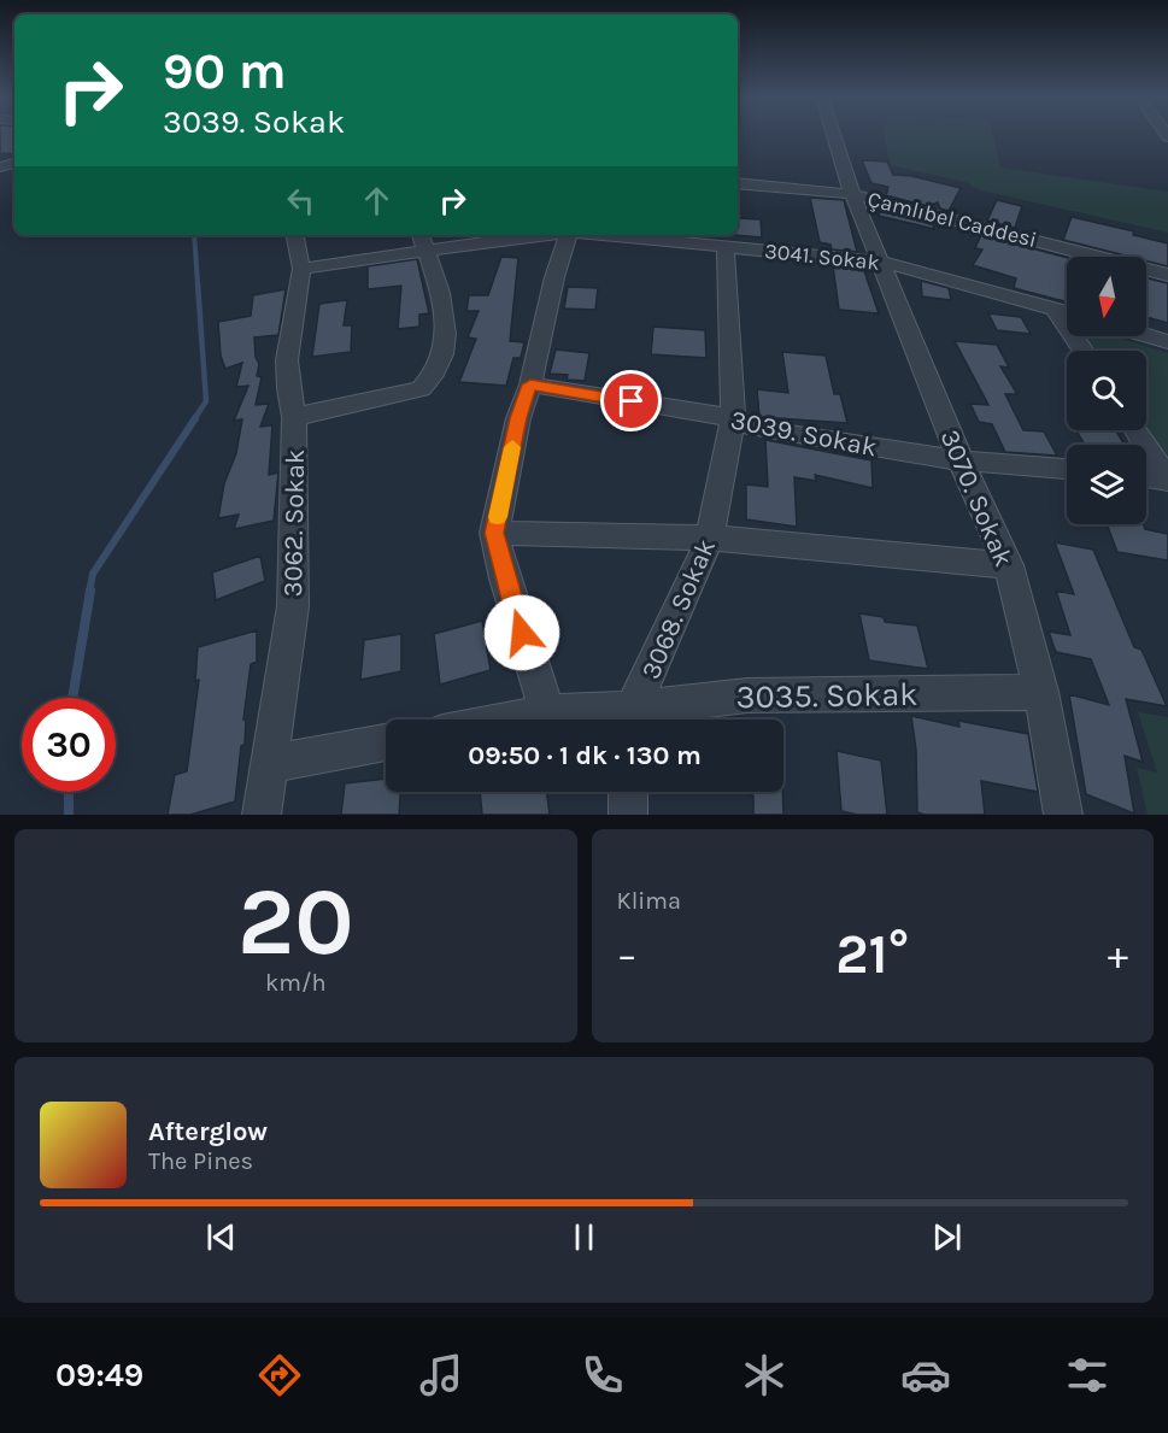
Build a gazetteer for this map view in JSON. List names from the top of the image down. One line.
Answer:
{"streets":{"street":["Çamlıbel Caddesi","3041. Sokak","3039. Sokak","3070. Sokak","3062. Sokak","3068. Sokak","3035. Sokak"]},"crossings":[["Çamlıbel Caddesi","3070. Sokak"],["3041. Sokak","3070. Sokak"],["3041. Sokak","3062. Sokak"],["3041. Sokak","3068. Sokak"],["3039. Sokak","3070. Sokak"],["3039. Sokak","3068. Sokak"],["3070. Sokak","3035. Sokak"]],"north":"bottom","page":{"turn":["90 m","3039. Sokak"],"limit":"30","trip":"09:50 · 1 dk · 130 m","tile":[["20","km/h"],"Klima"],"heat":["−","21°","+"],"song":["Afterglow","The Pines"],"tabs":"09:49"}}
